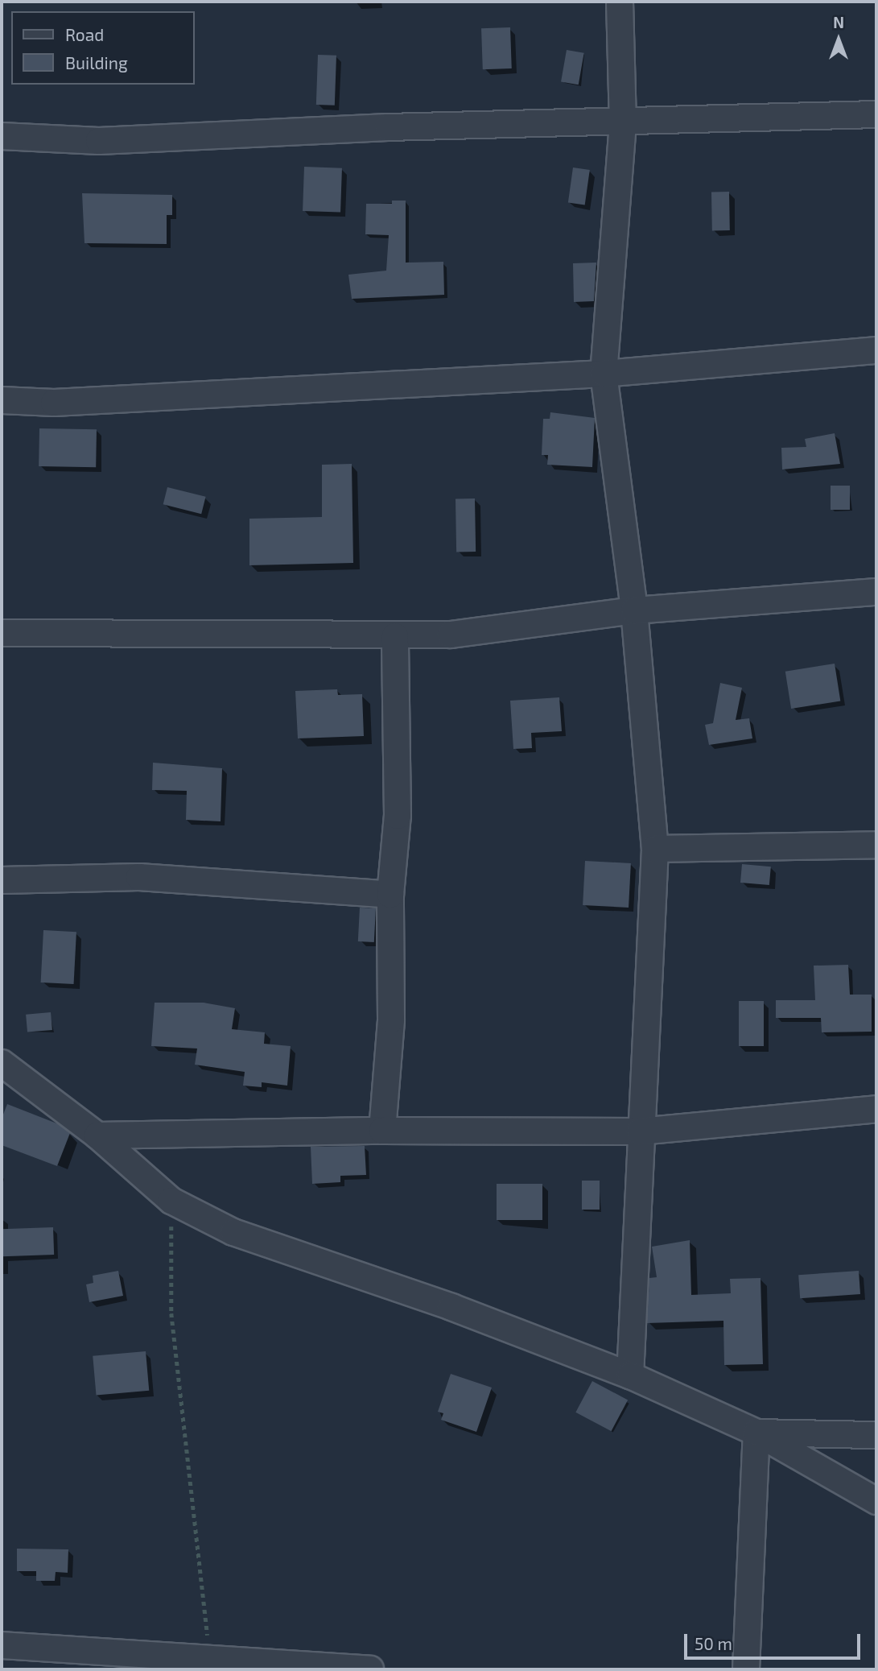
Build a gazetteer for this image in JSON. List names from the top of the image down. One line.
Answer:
{"legend":["Road","Building"],"scale_bar":"50 m","north":"top"}
